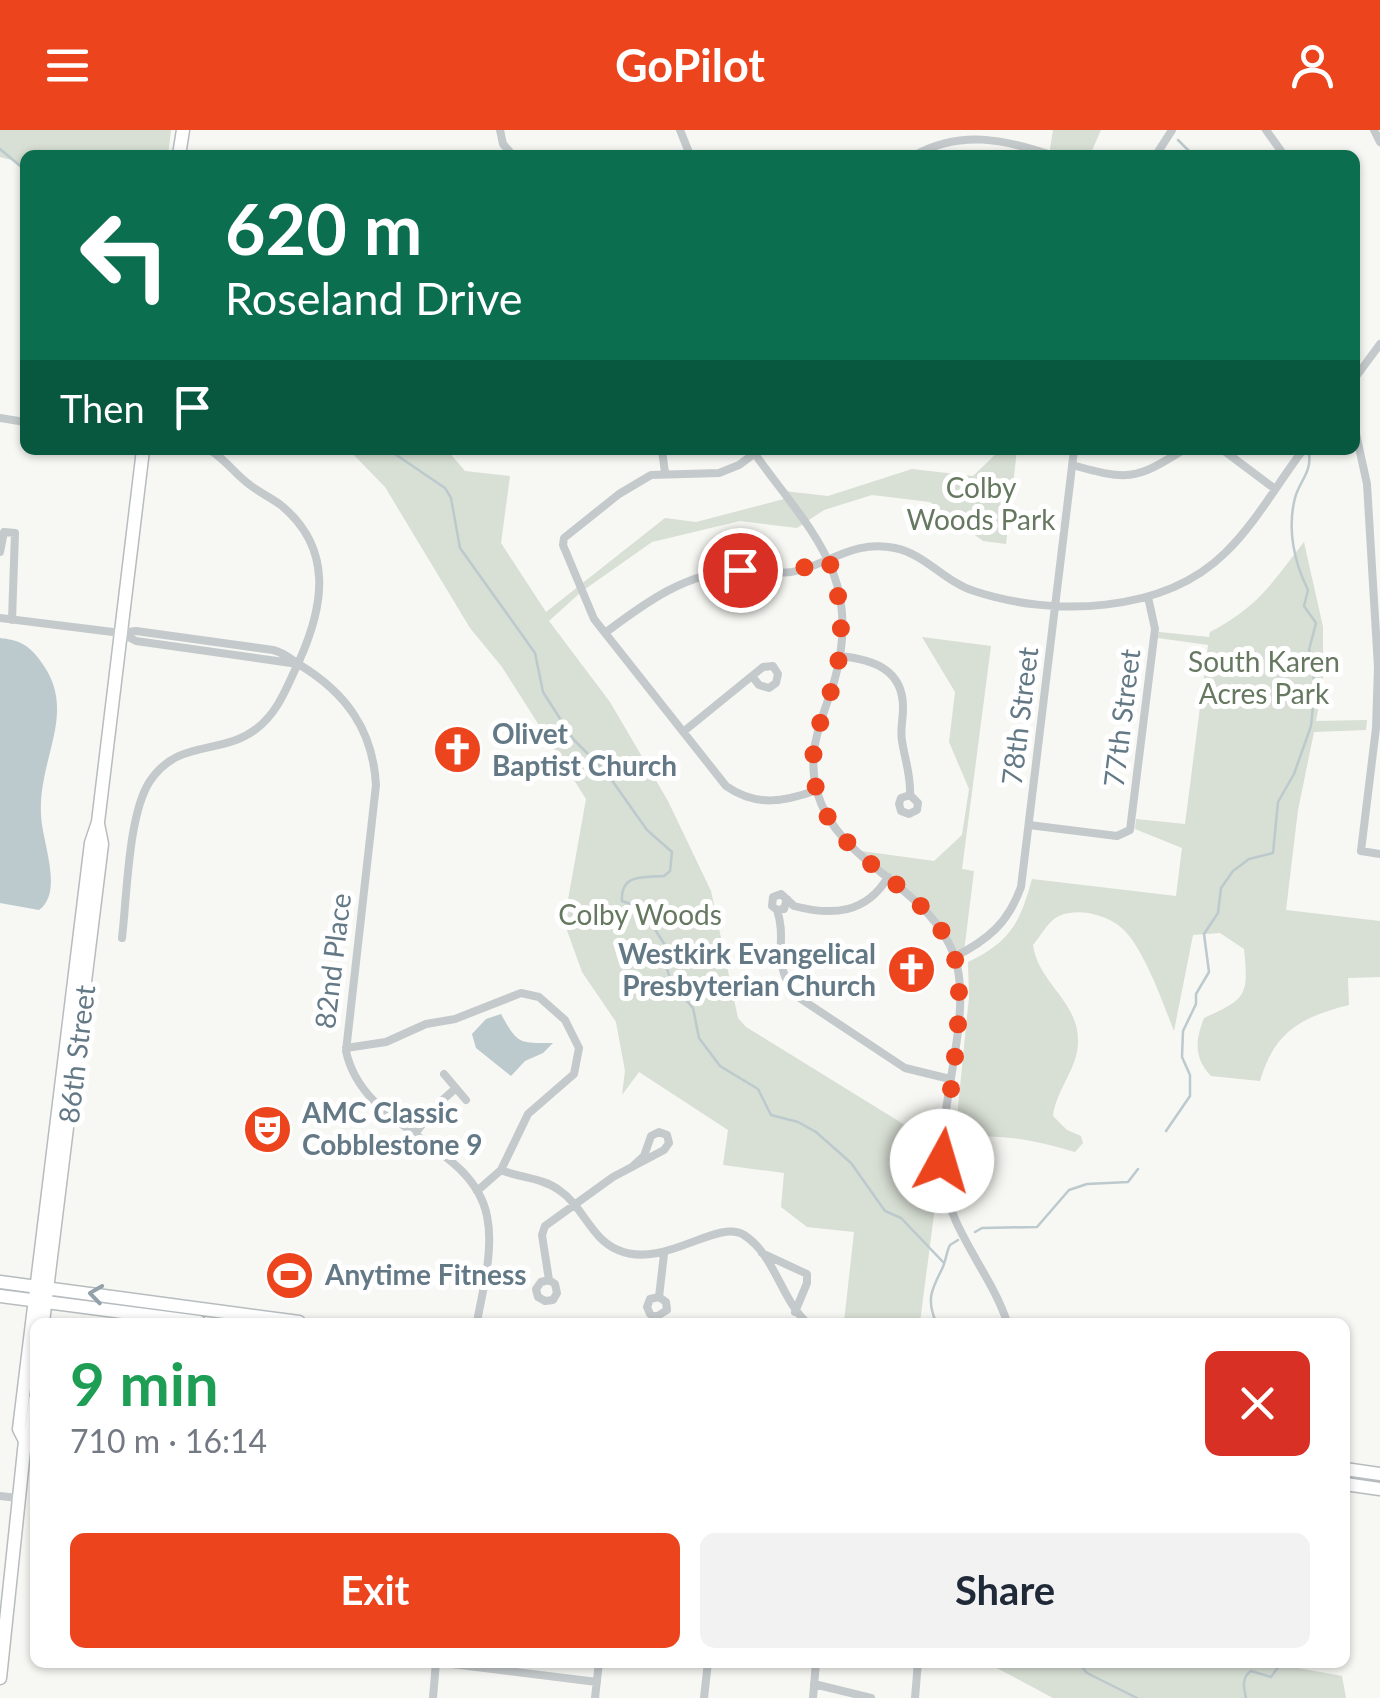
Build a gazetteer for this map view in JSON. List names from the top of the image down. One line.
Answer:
{"streets":{"main road":["86th Street"],"street":["78th Street","77th Street","82nd Place"]},"crossings":[["78th Street","77th Street"]],"parks":["Colby Woods Park","South Karen Acres Park","Colby Woods"],"places":{"church":["Olivet Baptist Church","Westkirk Evangelical Presbyterian Church"],"theatre":["AMC Classic Cobblestone 9"],"sports":["Anytime Fitness"]},"page":{"header":"GoPilot","turn":["620 m","Roseland Drive"],"then":"Then","heading":["9 min","710 m · 16:14"],"buttons":["Exit","Share"]}}
